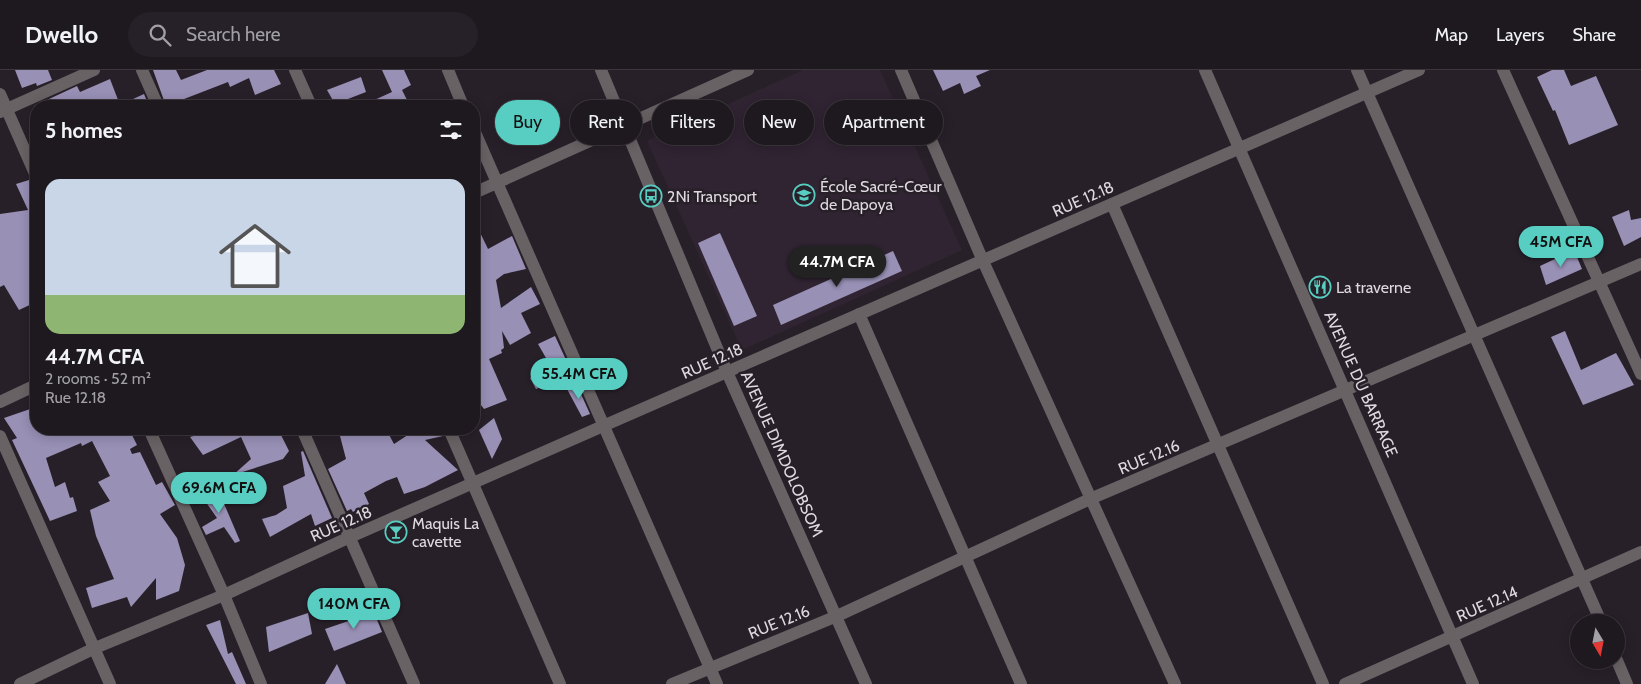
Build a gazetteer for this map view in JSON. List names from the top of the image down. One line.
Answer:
{"streets":{"street":["RUE 12.18","AVENUE DU BARRAGE","AVENUE DIMDOLOBSOM","RUE 12.16","RUE 12.14"]},"crossings":[["RUE 12.18","AVENUE DU BARRAGE"],["RUE 12.18","AVENUE DIMDOLOBSOM"],["AVENUE DU BARRAGE","RUE 12.16"],["AVENUE DU BARRAGE","RUE 12.14"],["AVENUE DIMDOLOBSOM","RUE 12.16"]],"places":{"school or university":["École Sacré-Cœur de Dapoya"],"bus stop":["2Ni Transport"],"restaurant":["La traverne"],"bar":["Maquis La cavette"]},"north":"bottom","page":{"header":"Dwello","search":"Search here","nav":["Map","Layers","Share"],"chip":["Buy","Rent","Filters","New","Apartment"],"heading":"5 homes","list":[{"name":"44.7M CFA","note":"2 rooms · 52 m² · Rue 12.18"}],"price":["45M CFA","44.7M CFA","55.4M CFA","69.6M CFA","140M CFA"]}}
